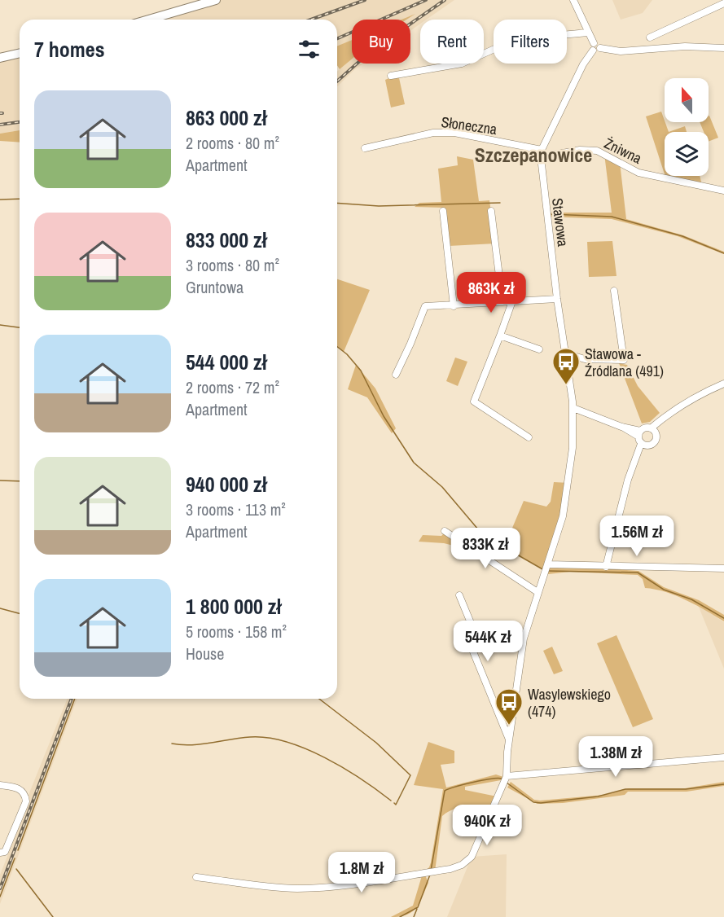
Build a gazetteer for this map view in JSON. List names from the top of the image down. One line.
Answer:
{"streets":{"street":["Słoneczna","Żniwna","Stawowa"]},"crossings":[["Słoneczna","Żniwna"],["Słoneczna","Stawowa"],["Żniwna","Stawowa"]],"districts":["Szczepanowice"],"places":{"bus stop":["Stawowa - Źródlana (491)","Wasylewskiego (474)"]},"north":"top","page":{"chip":["Buy","Rent","Filters"],"heading":"7 homes","list":[{"name":"863 000 zł","note":"2 rooms · 80 m² · Apartment"},{"name":"833 000 zł","note":"3 rooms · 80 m² · Gruntowa"},{"name":"544 000 zł","note":"2 rooms · 72 m² · Apartment"},{"name":"940 000 zł","note":"3 rooms · 113 m² · Apartment"},{"name":"1 800 000 zł","note":"5 rooms · 158 m² · House"}],"price":["863K zł","1.56M zł","833K zł","544K zł","1.38M zł","940K zł","1.8M zł"]}}
